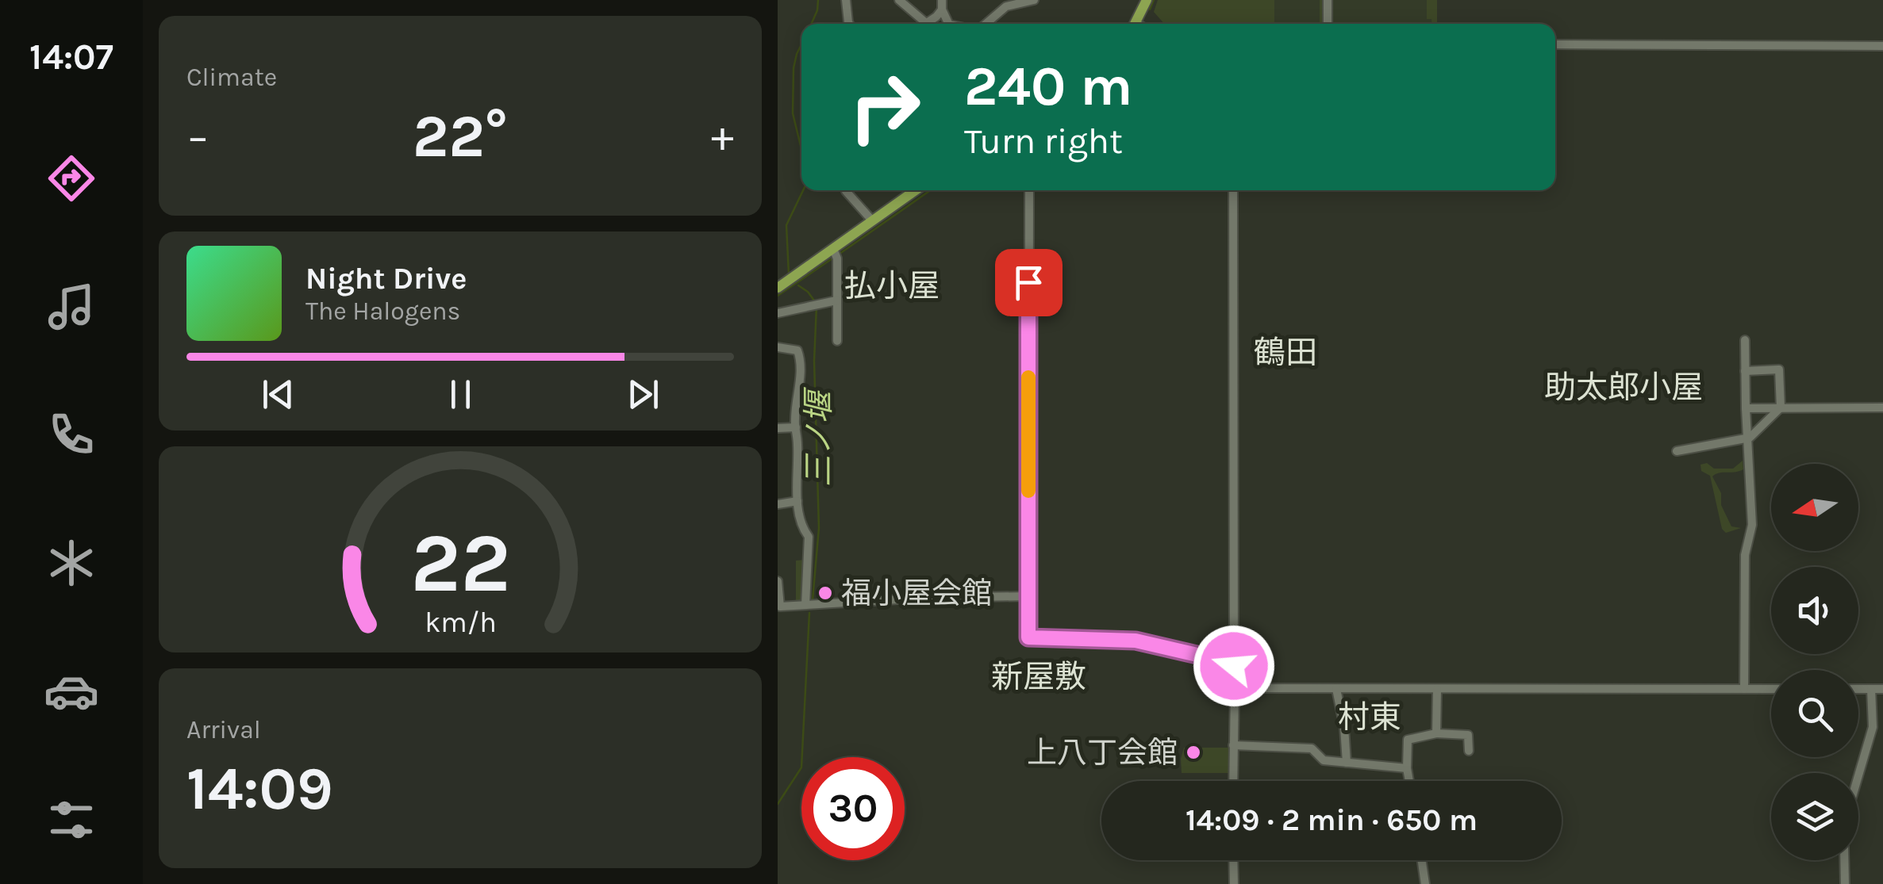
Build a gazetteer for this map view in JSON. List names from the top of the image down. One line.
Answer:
{"districts":["払小屋","鶴田","助太郎小屋","新屋敷","村東"],"water":["三ノ堰"],"places":["福小屋会館","上八丁会館"],"north":"left","page":{"tabs":"14:07","tile":["Climate",["Arrival","14:09"]],"turn":["240 m","Turn right"],"heat":["−","22°","+"],"song":["Night Drive","The Halogens"],"limit":"30","trip":"14:09 · 2 min · 650 m","gauge":["22","km/h"]}}
